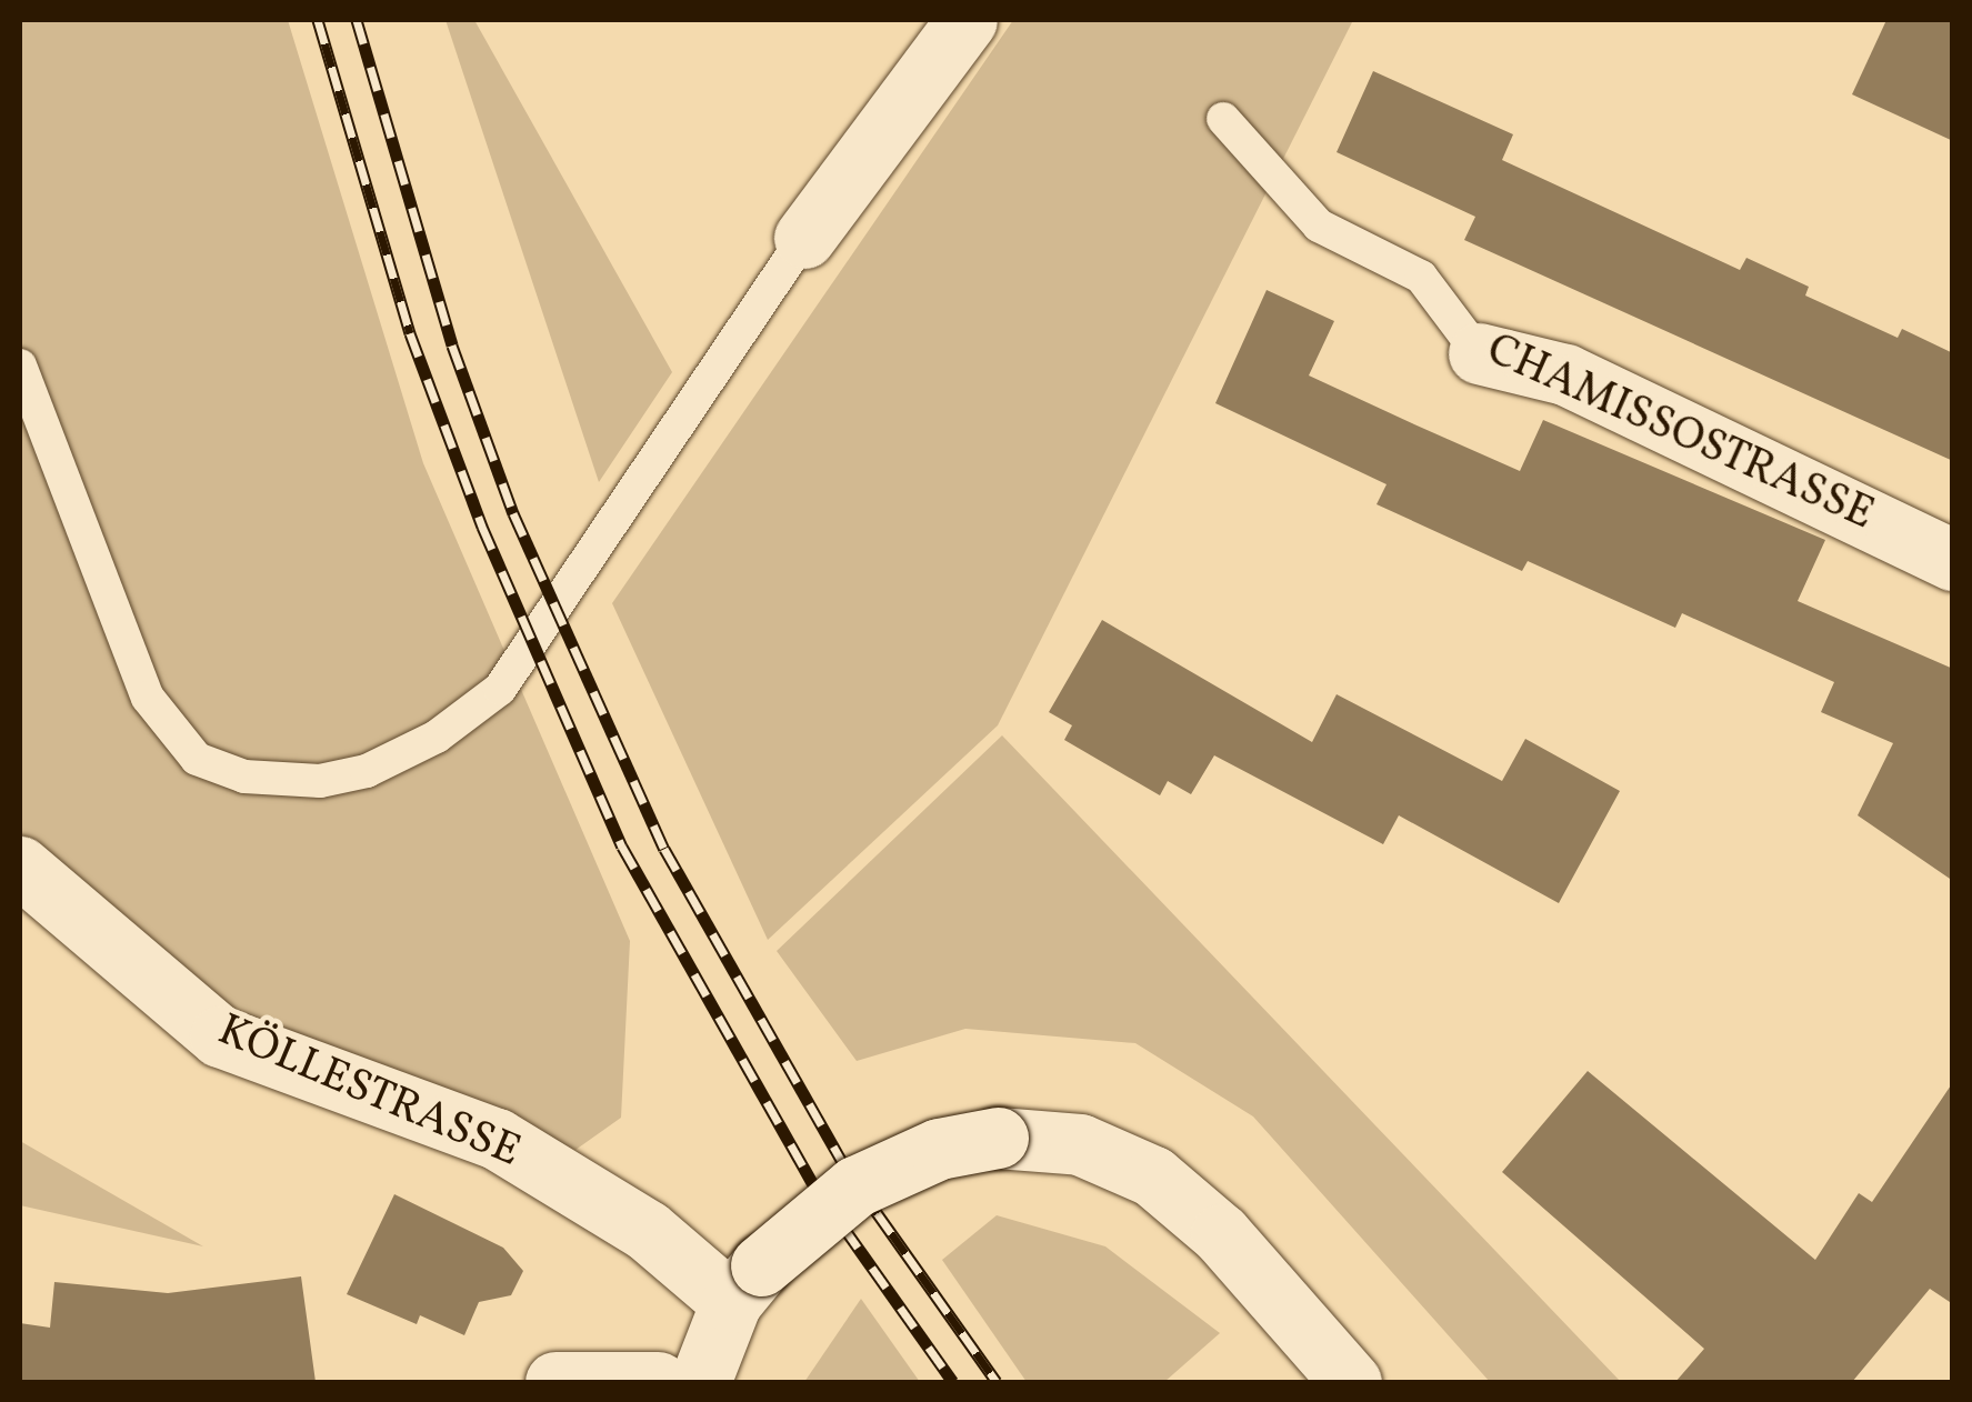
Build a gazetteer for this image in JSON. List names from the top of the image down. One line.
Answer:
{"streets":{"street":["CHAMISSOSTRASSE","KÖLLESTRASSE"]}}
